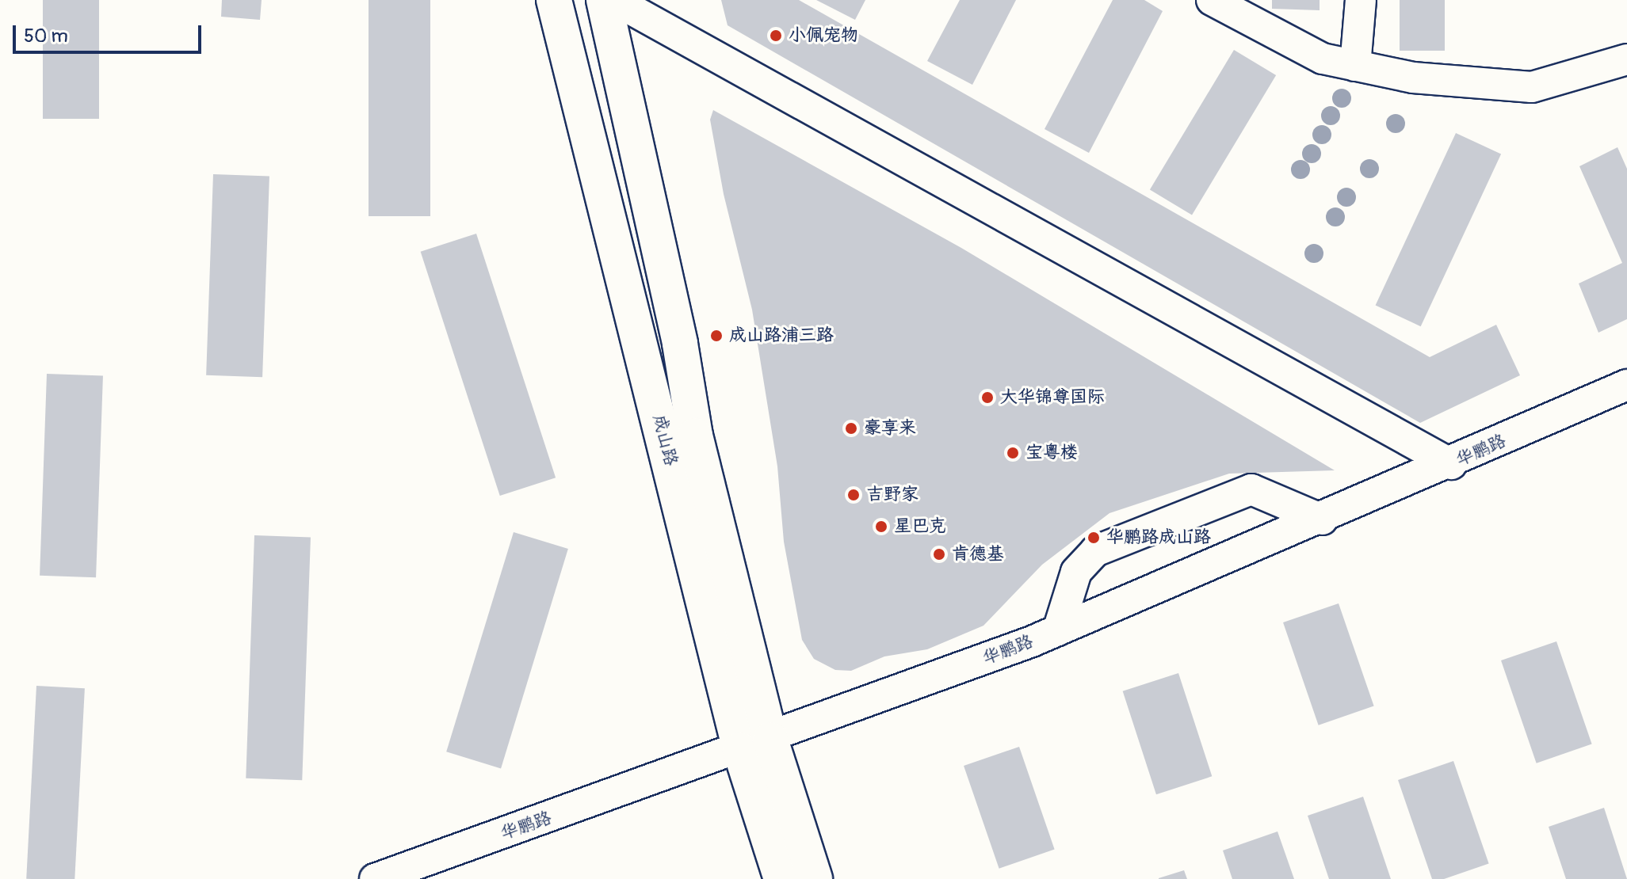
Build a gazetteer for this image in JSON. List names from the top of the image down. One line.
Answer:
{"streets":{"main road":["成山路"],"street":["华鹏路"]},"crossings":[["成山路","华鹏路"]],"places":["小佩宠物","成山路浦三路","大华锦尊国际","豪享来","宝粤楼","吉野家","星巴克","华鹏路成山路","肯德基"],"scale_bar":"50 m"}
